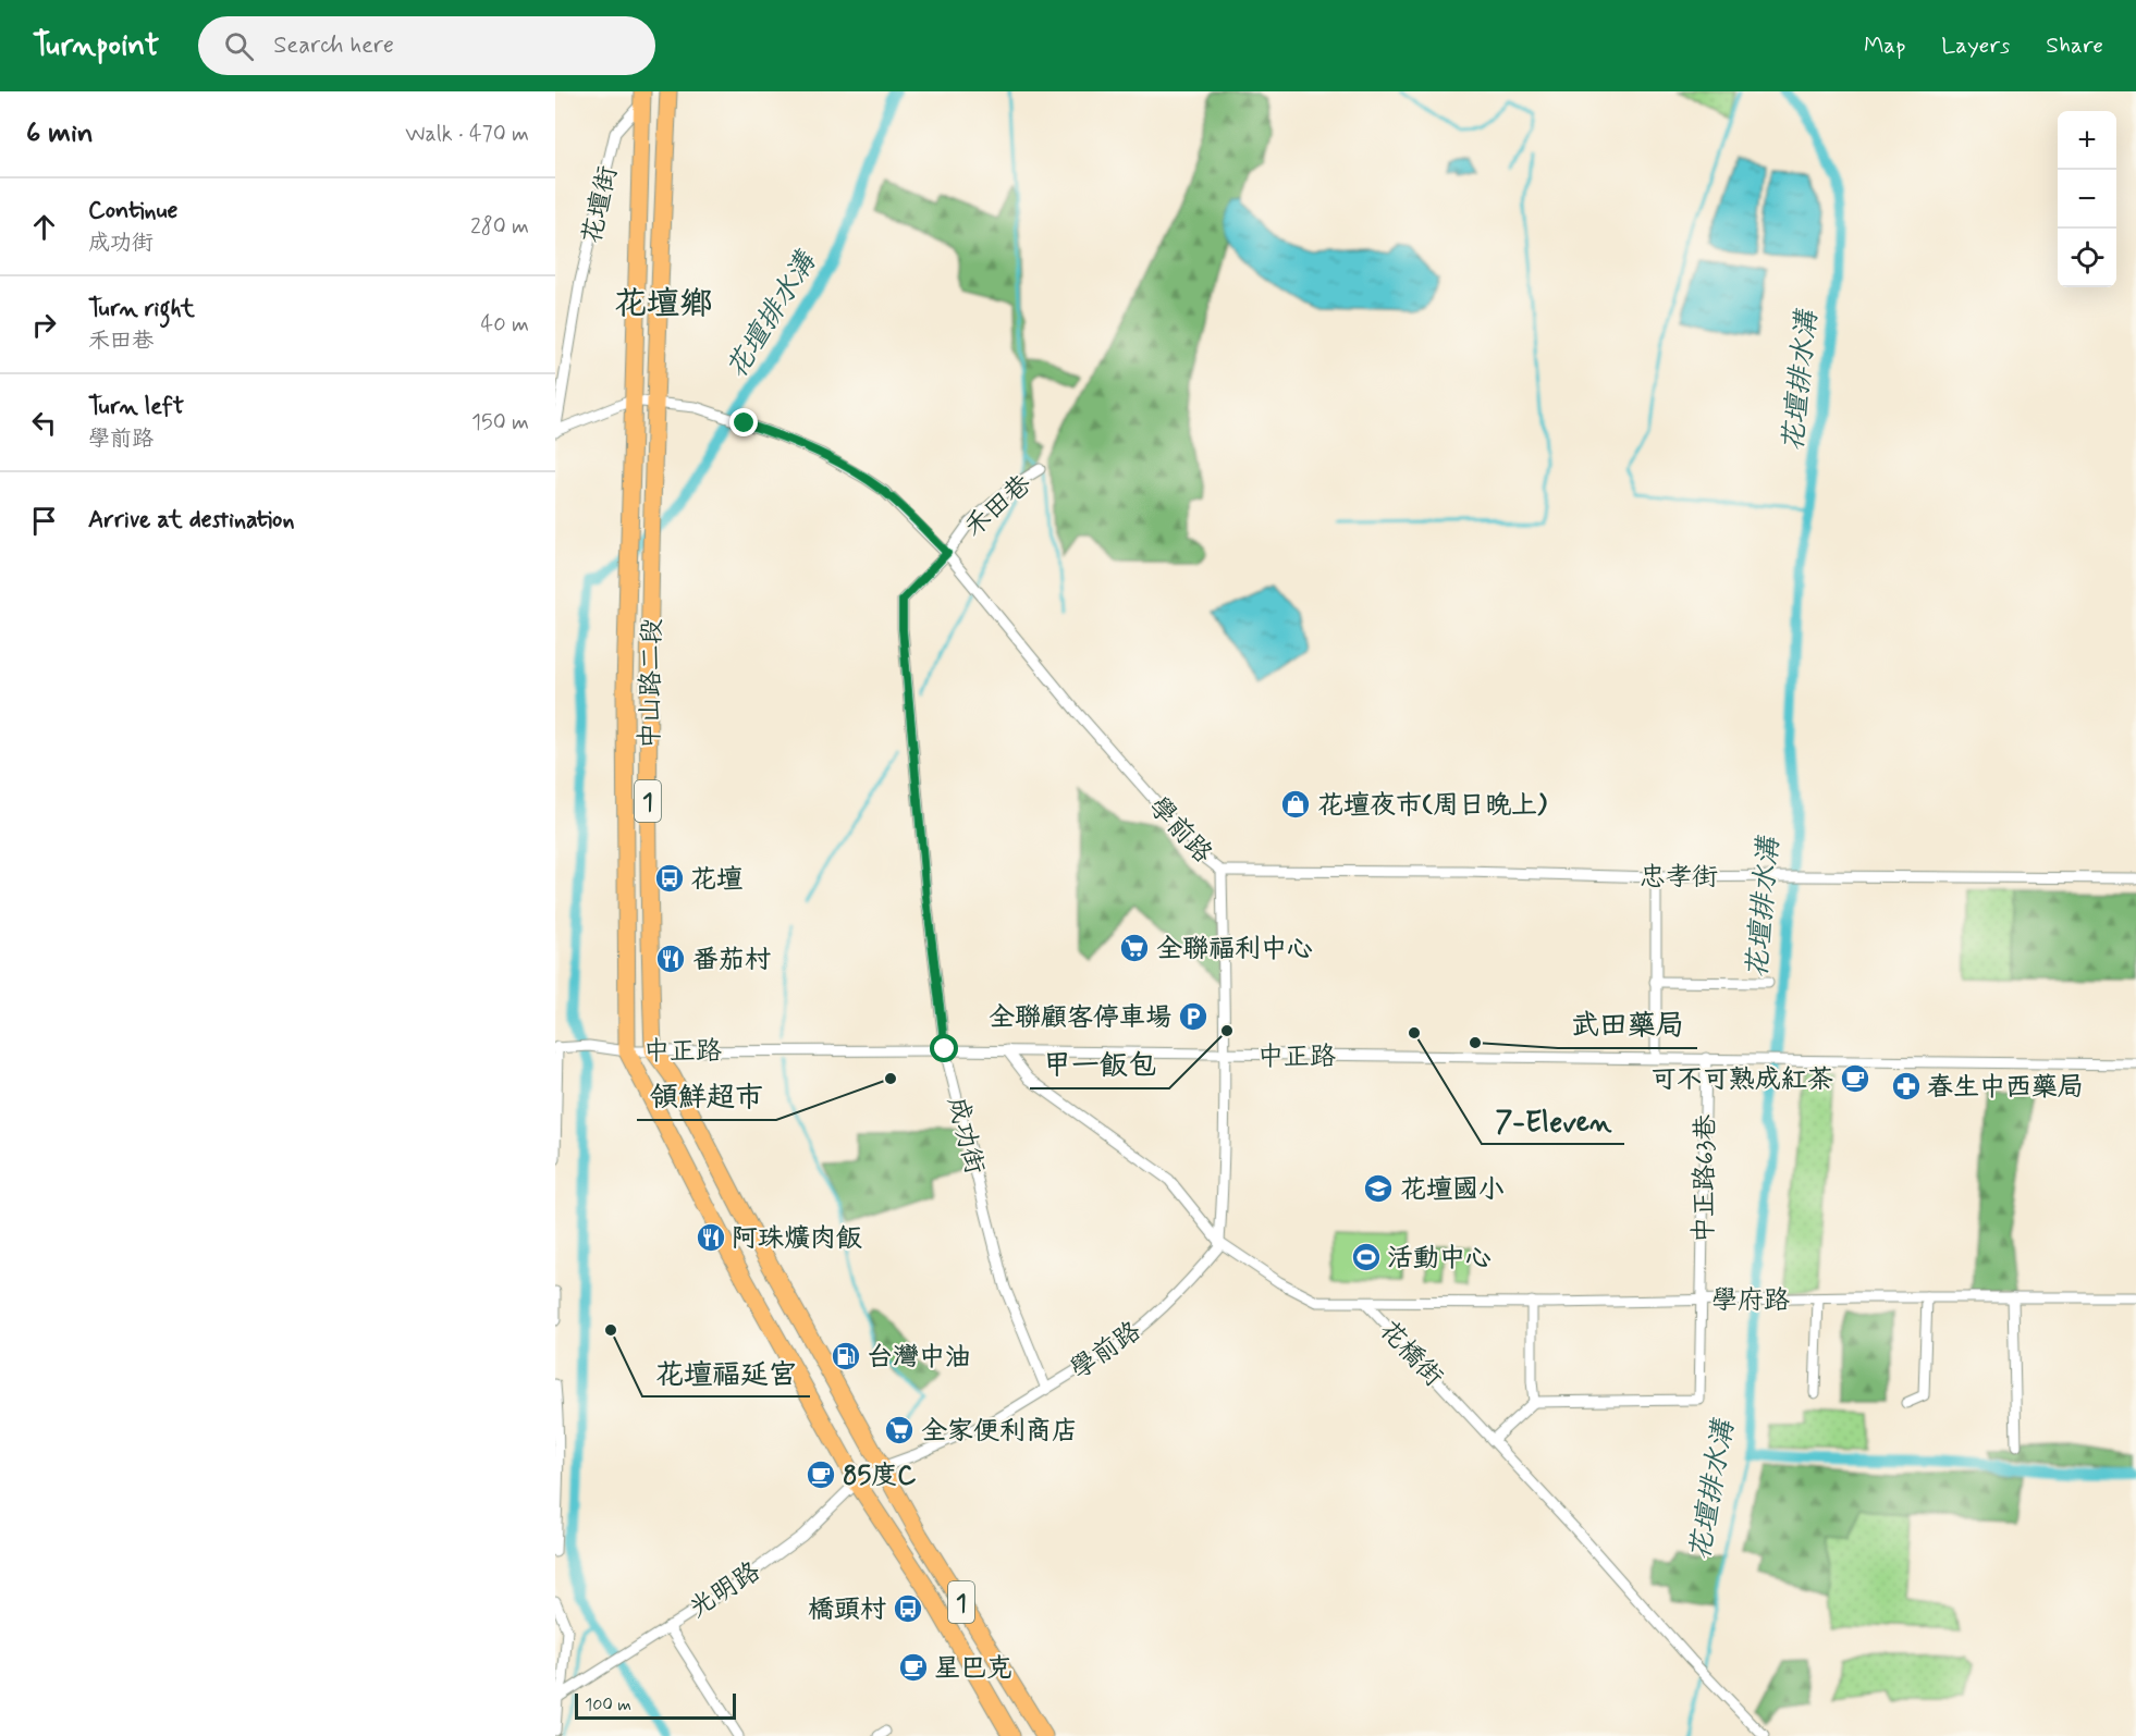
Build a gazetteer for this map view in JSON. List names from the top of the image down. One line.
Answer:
{"streets":{"main road":["中山路二段","1"],"street":["花壇街","禾田巷","學前路","忠孝街","中正路","成功街","中正路63巷","學府路","花橋街","光明路"]},"crossings":[["花壇街","1"],["禾田巷","學前路"],["禾田巷","成功街"],["中山路二段","1"],["中山路二段","學前路"],["中山路二段","中正路"],["1","學前路"],["1","中正路"],["1","光明路"],["學前路","忠孝街"],["學前路","中正路"],["學前路","成功街"],["學前路","花橋街"],["學前路","光明路"],["中正路","成功街"],["中正路","中正路63巷"],["中正路","花橋街"],["中正路63巷","學府路"],["學府路","花橋街"]],"districts":["花壇鄉"],"water":["花壇排水溝"],"places":{"shop":["花壇夜市(周日晚上)"],"bus stop":["花壇","橋頭村"],"supermarket":["全聯福利中心","全家便利商店"],"restaurant":["番茄村","阿珠爌肉飯"],"parking":["全聯顧客停車場"],"other":["甲一飯包","7-Eleven","武田藥局","領鮮超市","花壇福延宮"],"cafe":["可不可熟成紅茶","85度C","星巴克"],"pharmacy":["春生中西藥局"],"school or university":["花壇國小"],"sports":["活動中心"],"fuel station":["台灣中油"]},"scale_bar":"100 m","page":{"header":"Turnpoint","search":"Search here","nav":["Map","Layers","Share"],"heading":["6 min","Walk · 470 m"],"map_buttons":["+","−"],"list":[["Continue","成功街","280 m"],["Turn right","禾田巷","40 m"],["Turn left","學前路","150 m"],"Arrive at destination"],"scale":"100 m"}}
